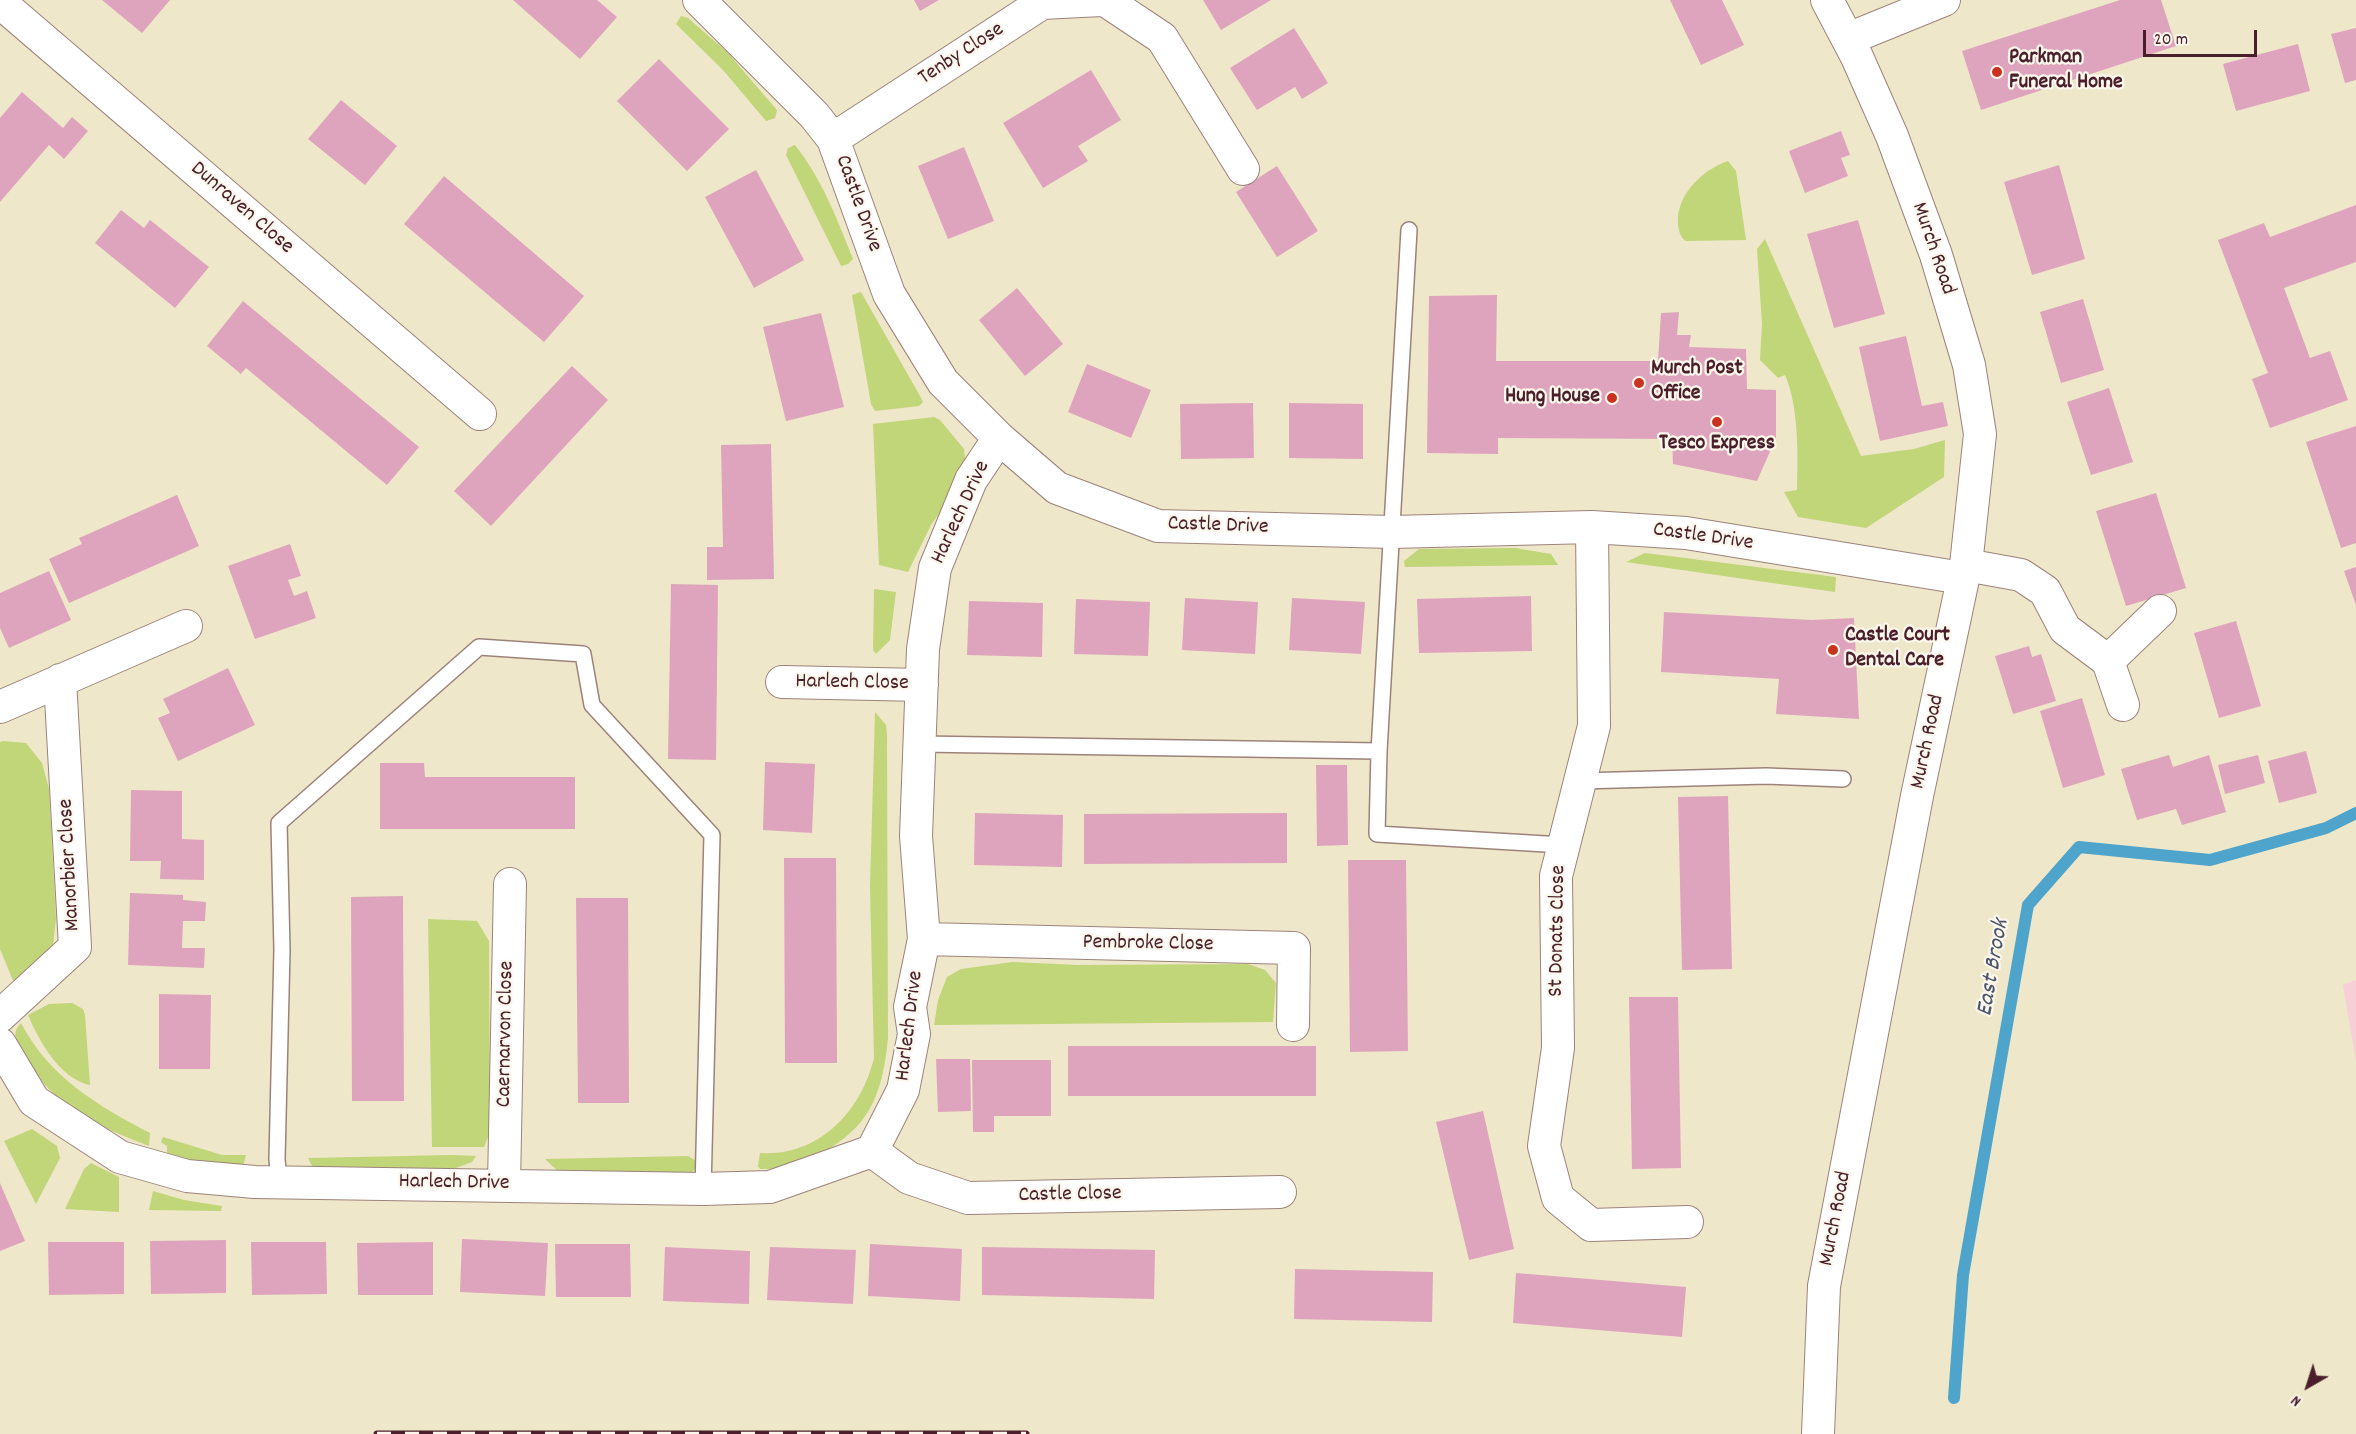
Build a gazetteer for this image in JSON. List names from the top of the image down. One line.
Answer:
{"streets":{"street":["Tenby Close","Castle Drive","Dunraven Close","Murch Road","Harlech Drive","Harlech Close","Manorbier Close","St Donats Close","Pembroke Close","Caernarvon Close","Castle Close"]},"crossings":[["Tenby Close","Castle Drive"],["Castle Drive","Murch Road"],["Castle Drive","Harlech Drive"],["Castle Drive","St Donats Close"],["Harlech Drive","Harlech Close"],["Harlech Drive","Pembroke Close"],["Harlech Drive","Caernarvon Close"],["Harlech Drive","Castle Close"]],"water":["East Brook"],"places":["Parkman Funeral Home","Murch Post Office","Hung House","Tesco Express","Castle Court Dental Care"],"scale_bar":"20 m","north":"bottom left"}
